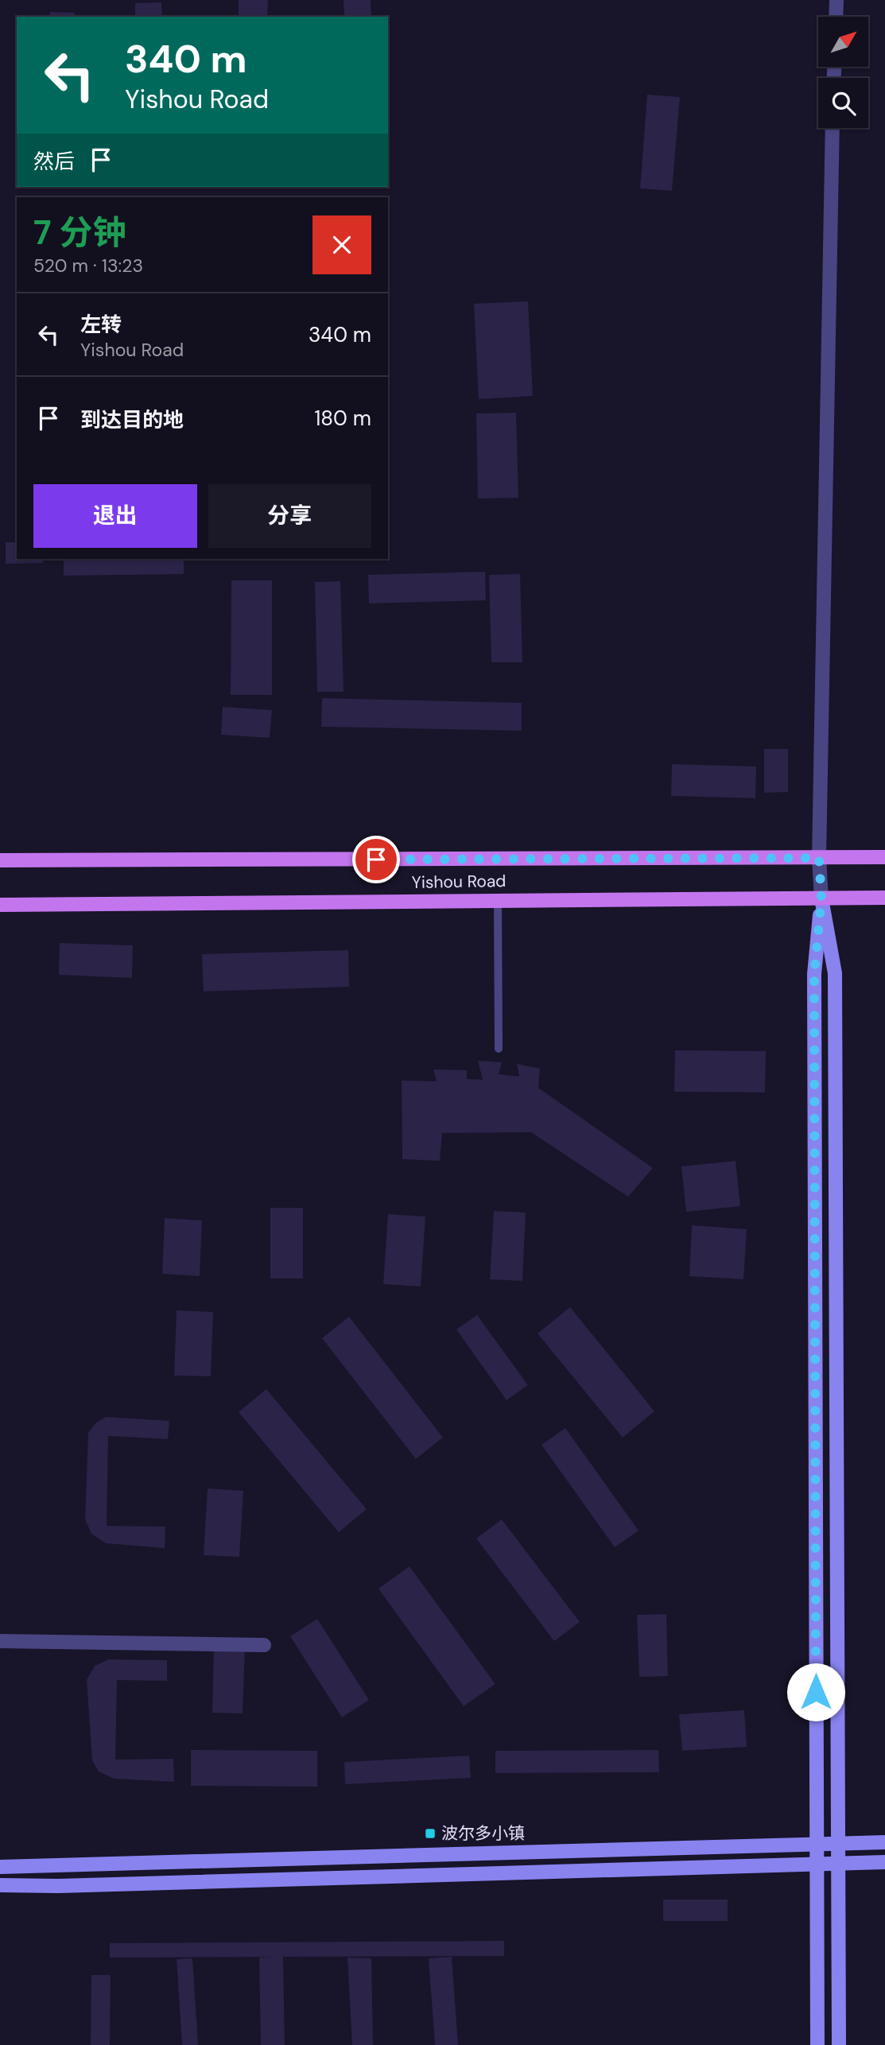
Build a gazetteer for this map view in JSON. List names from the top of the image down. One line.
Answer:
{"streets":{"main road":["Yishou Road"]},"places":{"transit":["波尔多小镇"]},"north":"top right","page":{"turn":["340 m","Yishou Road"],"then":"然后","heading":["7 分钟","520 m · 13:23"],"list":[{"name":"左转","note":"Yishou Road","value":"340 m"},{"name":"到达目的地","value":"180 m"}],"buttons":["退出","分享"]}}
